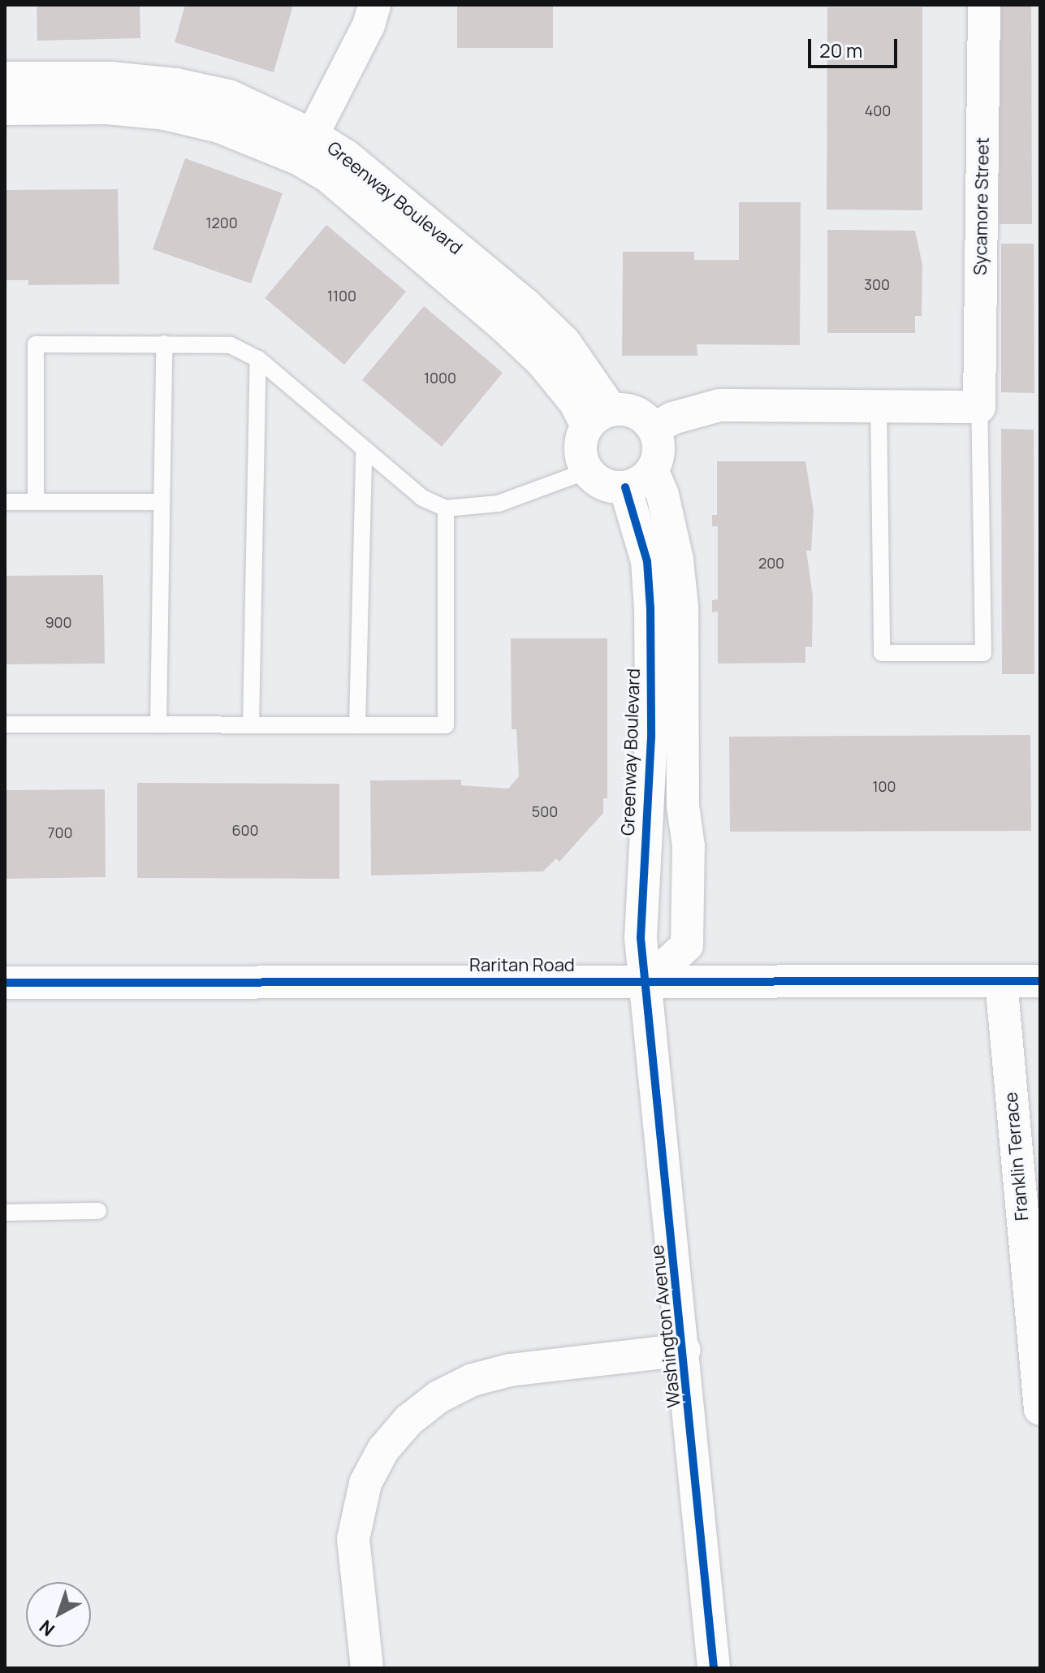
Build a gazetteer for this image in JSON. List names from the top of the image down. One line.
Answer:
{"streets":{"street":["Greenway Boulevard","Sycamore Street","Raritan Road","Franklin Terrace","Washington Avenue"]},"crossings":[["Greenway Boulevard","Raritan Road"],["Greenway Boulevard","Washington Avenue"],["Raritan Road","Franklin Terrace"],["Raritan Road","Washington Avenue"]],"house_numbers":["400","1200","300","1100","1000","200","900","100","500","600","700"],"scale_bar":"20 m","north":"bottom left"}
